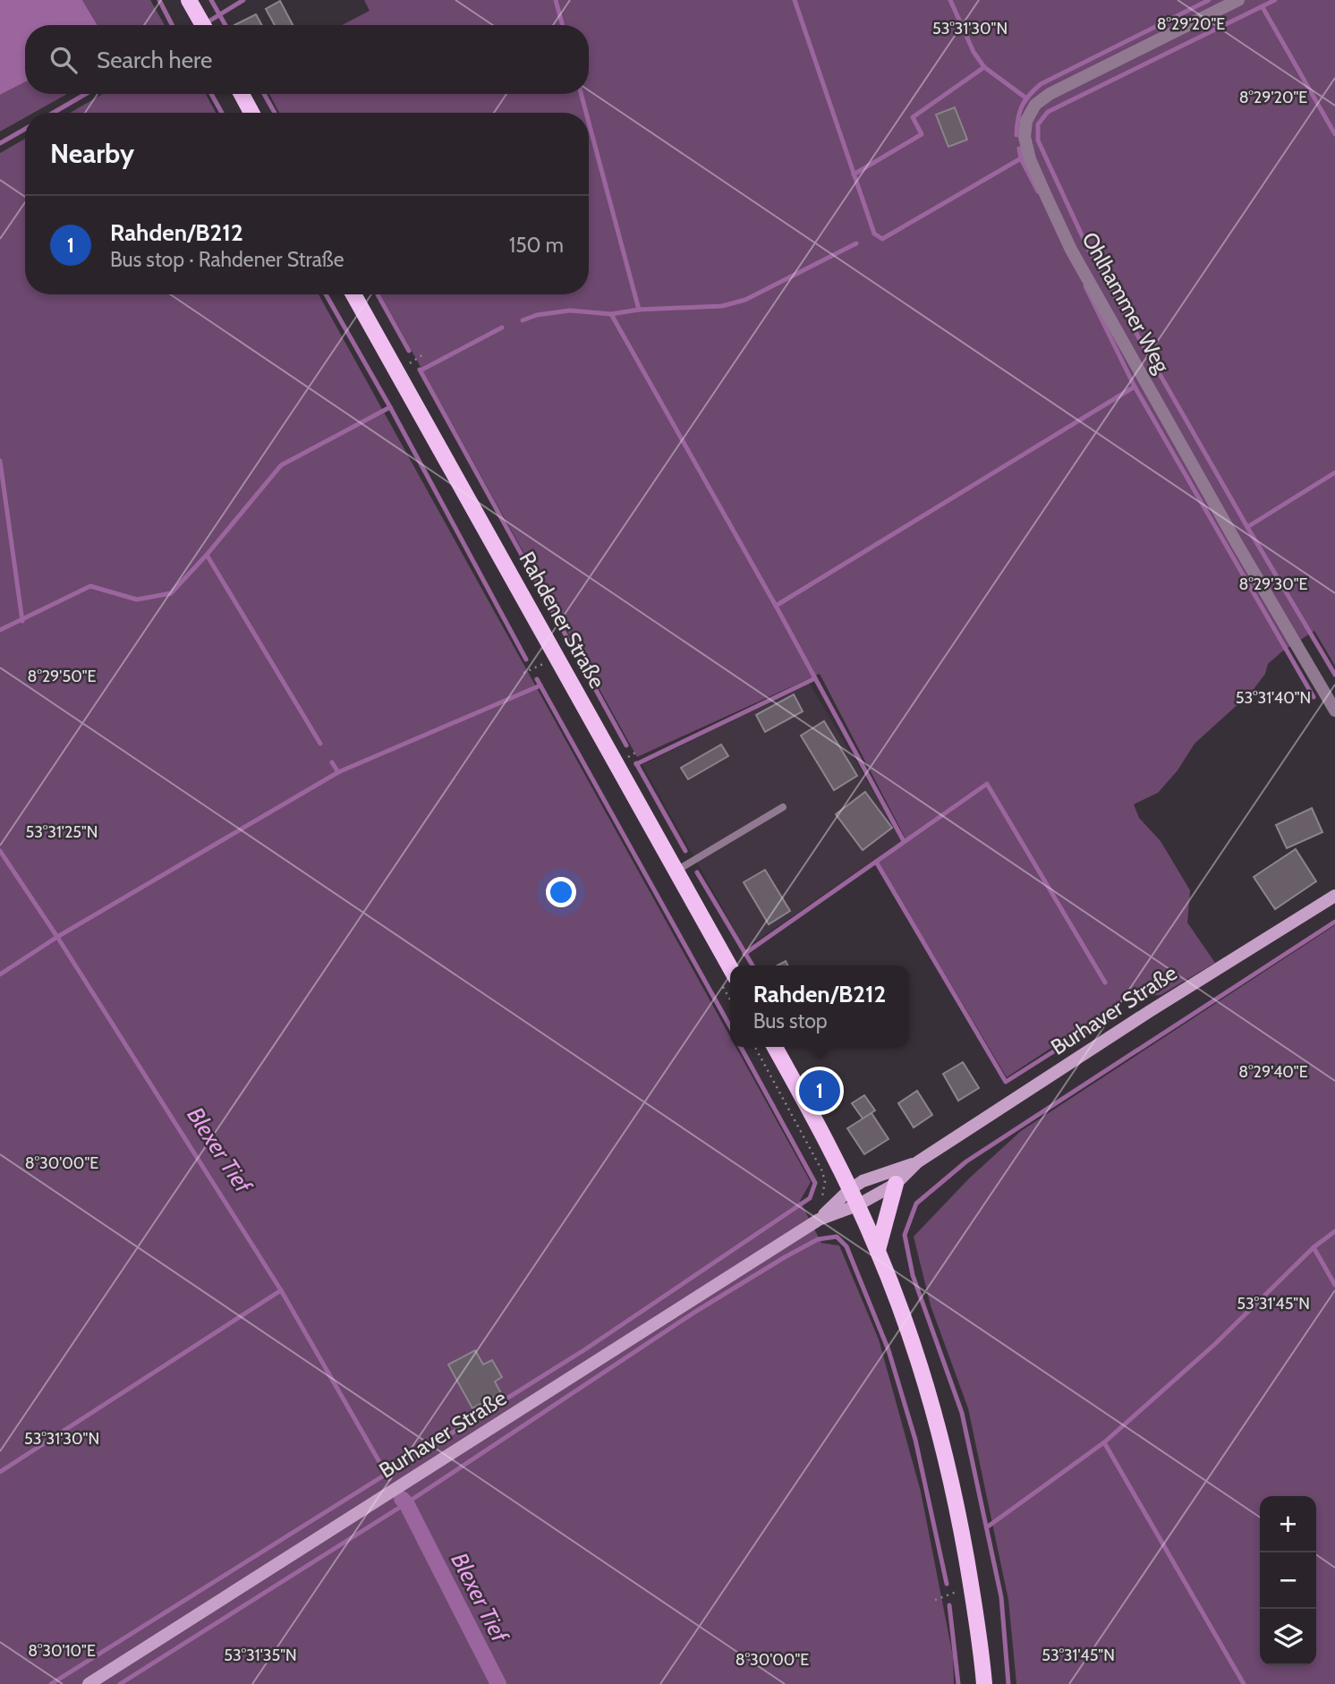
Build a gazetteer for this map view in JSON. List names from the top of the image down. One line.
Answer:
{"streets":{"main road":["Rahdener Straße"],"street":["Ohlhammer Weg","Burhaver Straße"]},"water":["Blexer Tief"],"page":{"search":"Search here","heading":"Nearby","list":[{"mark":"1","name":"Rahden/B212","note":"Bus stop · Rahdener Straße","value":"150 m"}],"popup":["Rahden/B212","Bus stop"],"pins":"1","map_buttons":["+","−"]},"coordinates":["8°29'20\"E","53°31'30\"N","8°29'30\"E","8°29'50\"E","53°31'40\"N","53°31'25\"N","8°29'40\"E","8°30'00\"E","53°31'45\"N","8°30'10\"E","53°31'35\"N"]}
